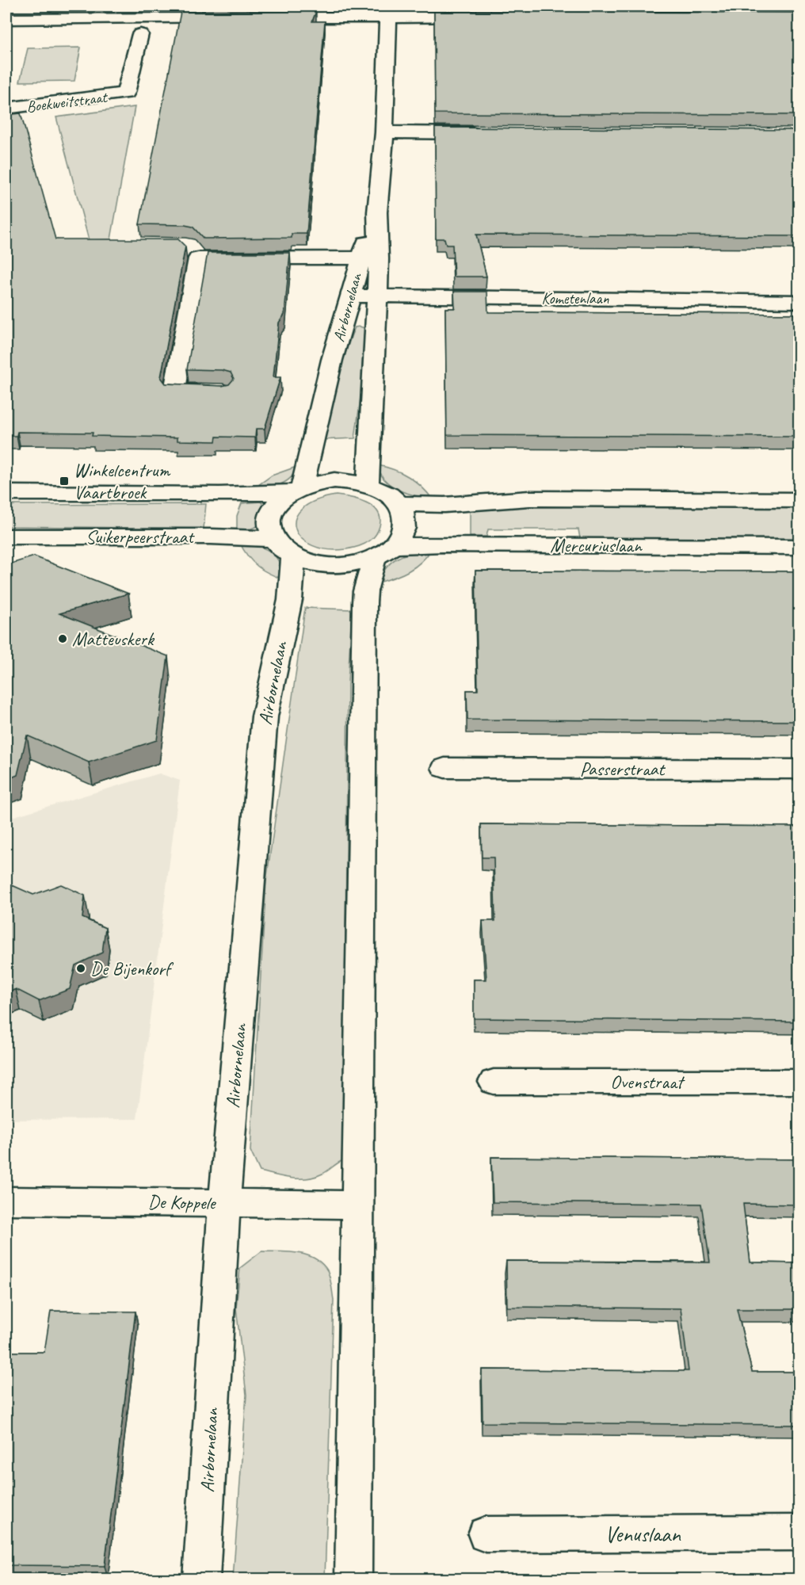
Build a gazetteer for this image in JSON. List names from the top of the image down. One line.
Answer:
{"streets":{"street":["Boekweitstraat","Kometenlaan","Airbornelaan","Suikerpeerstraat","Mercuriuslaan","Passerstraat","Ovenstraat","De Koppele","Venuslaan"]},"crossings":[["Kometenlaan","Airbornelaan"],["Airbornelaan","Suikerpeerstraat"],["Airbornelaan","Mercuriuslaan"],["Airbornelaan","De Koppele"],["Suikerpeerstraat","Mercuriuslaan"]],"places":{"transit":["Winkelcentrum Vaartbroek"],"other":["Matteuskerk","De Bijenkorf"]}}
